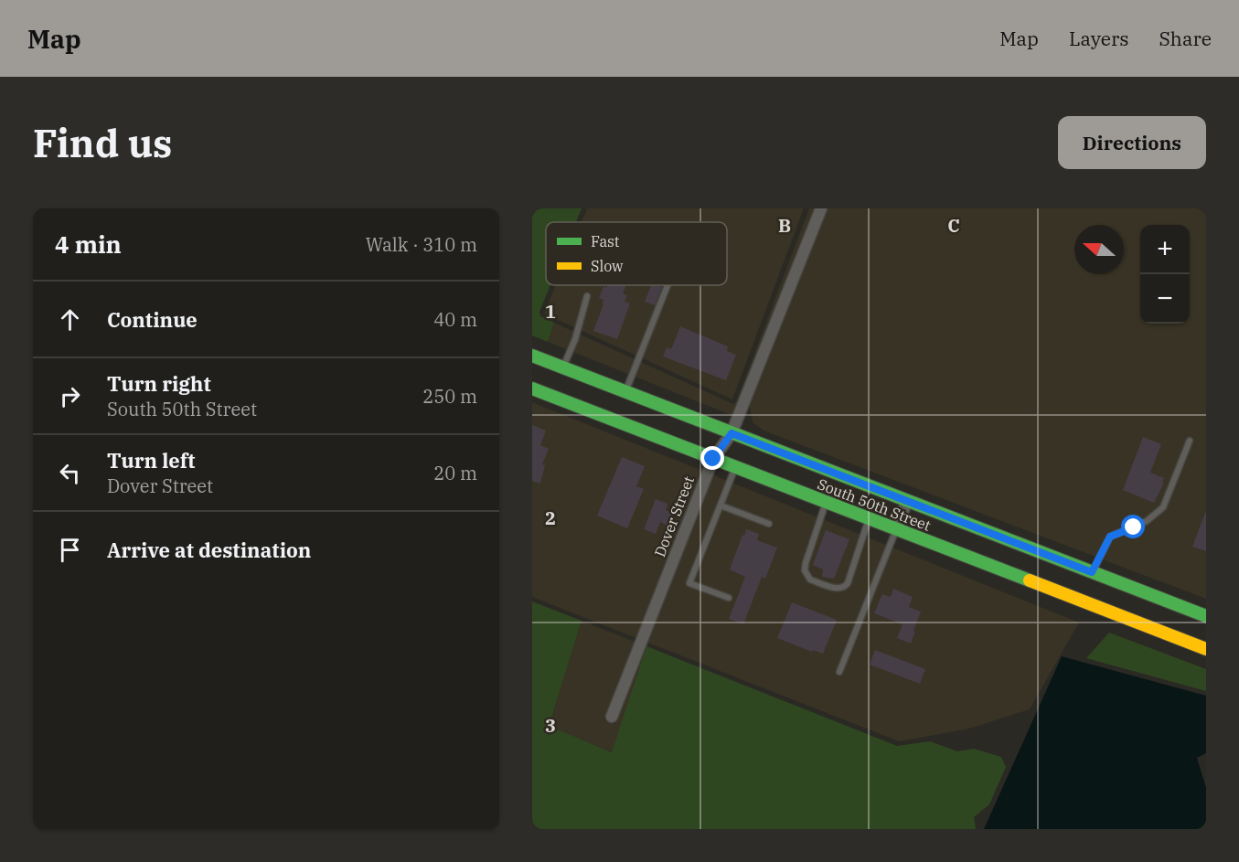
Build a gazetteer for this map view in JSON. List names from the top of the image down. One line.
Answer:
{"streets":{"main road":["South 50th Street"],"street":["Dover Street"]},"crossings":[["South 50th Street","Dover Street"]],"legend":["Fast","Slow"],"north":"left","page":{"header":"Map","nav":["Map","Layers","Share"],"buttons":"Directions","title":"Find us","heading":["4 min","Walk · 310 m"],"map_buttons":["+","−"],"list":[["Continue","40 m"],["Turn right","South 50th Street","250 m"],["Turn left","Dover Street","20 m"],"Arrive at destination"]},"grid":{"columns":["B","C"],"rows":["1","2","3"]}}
